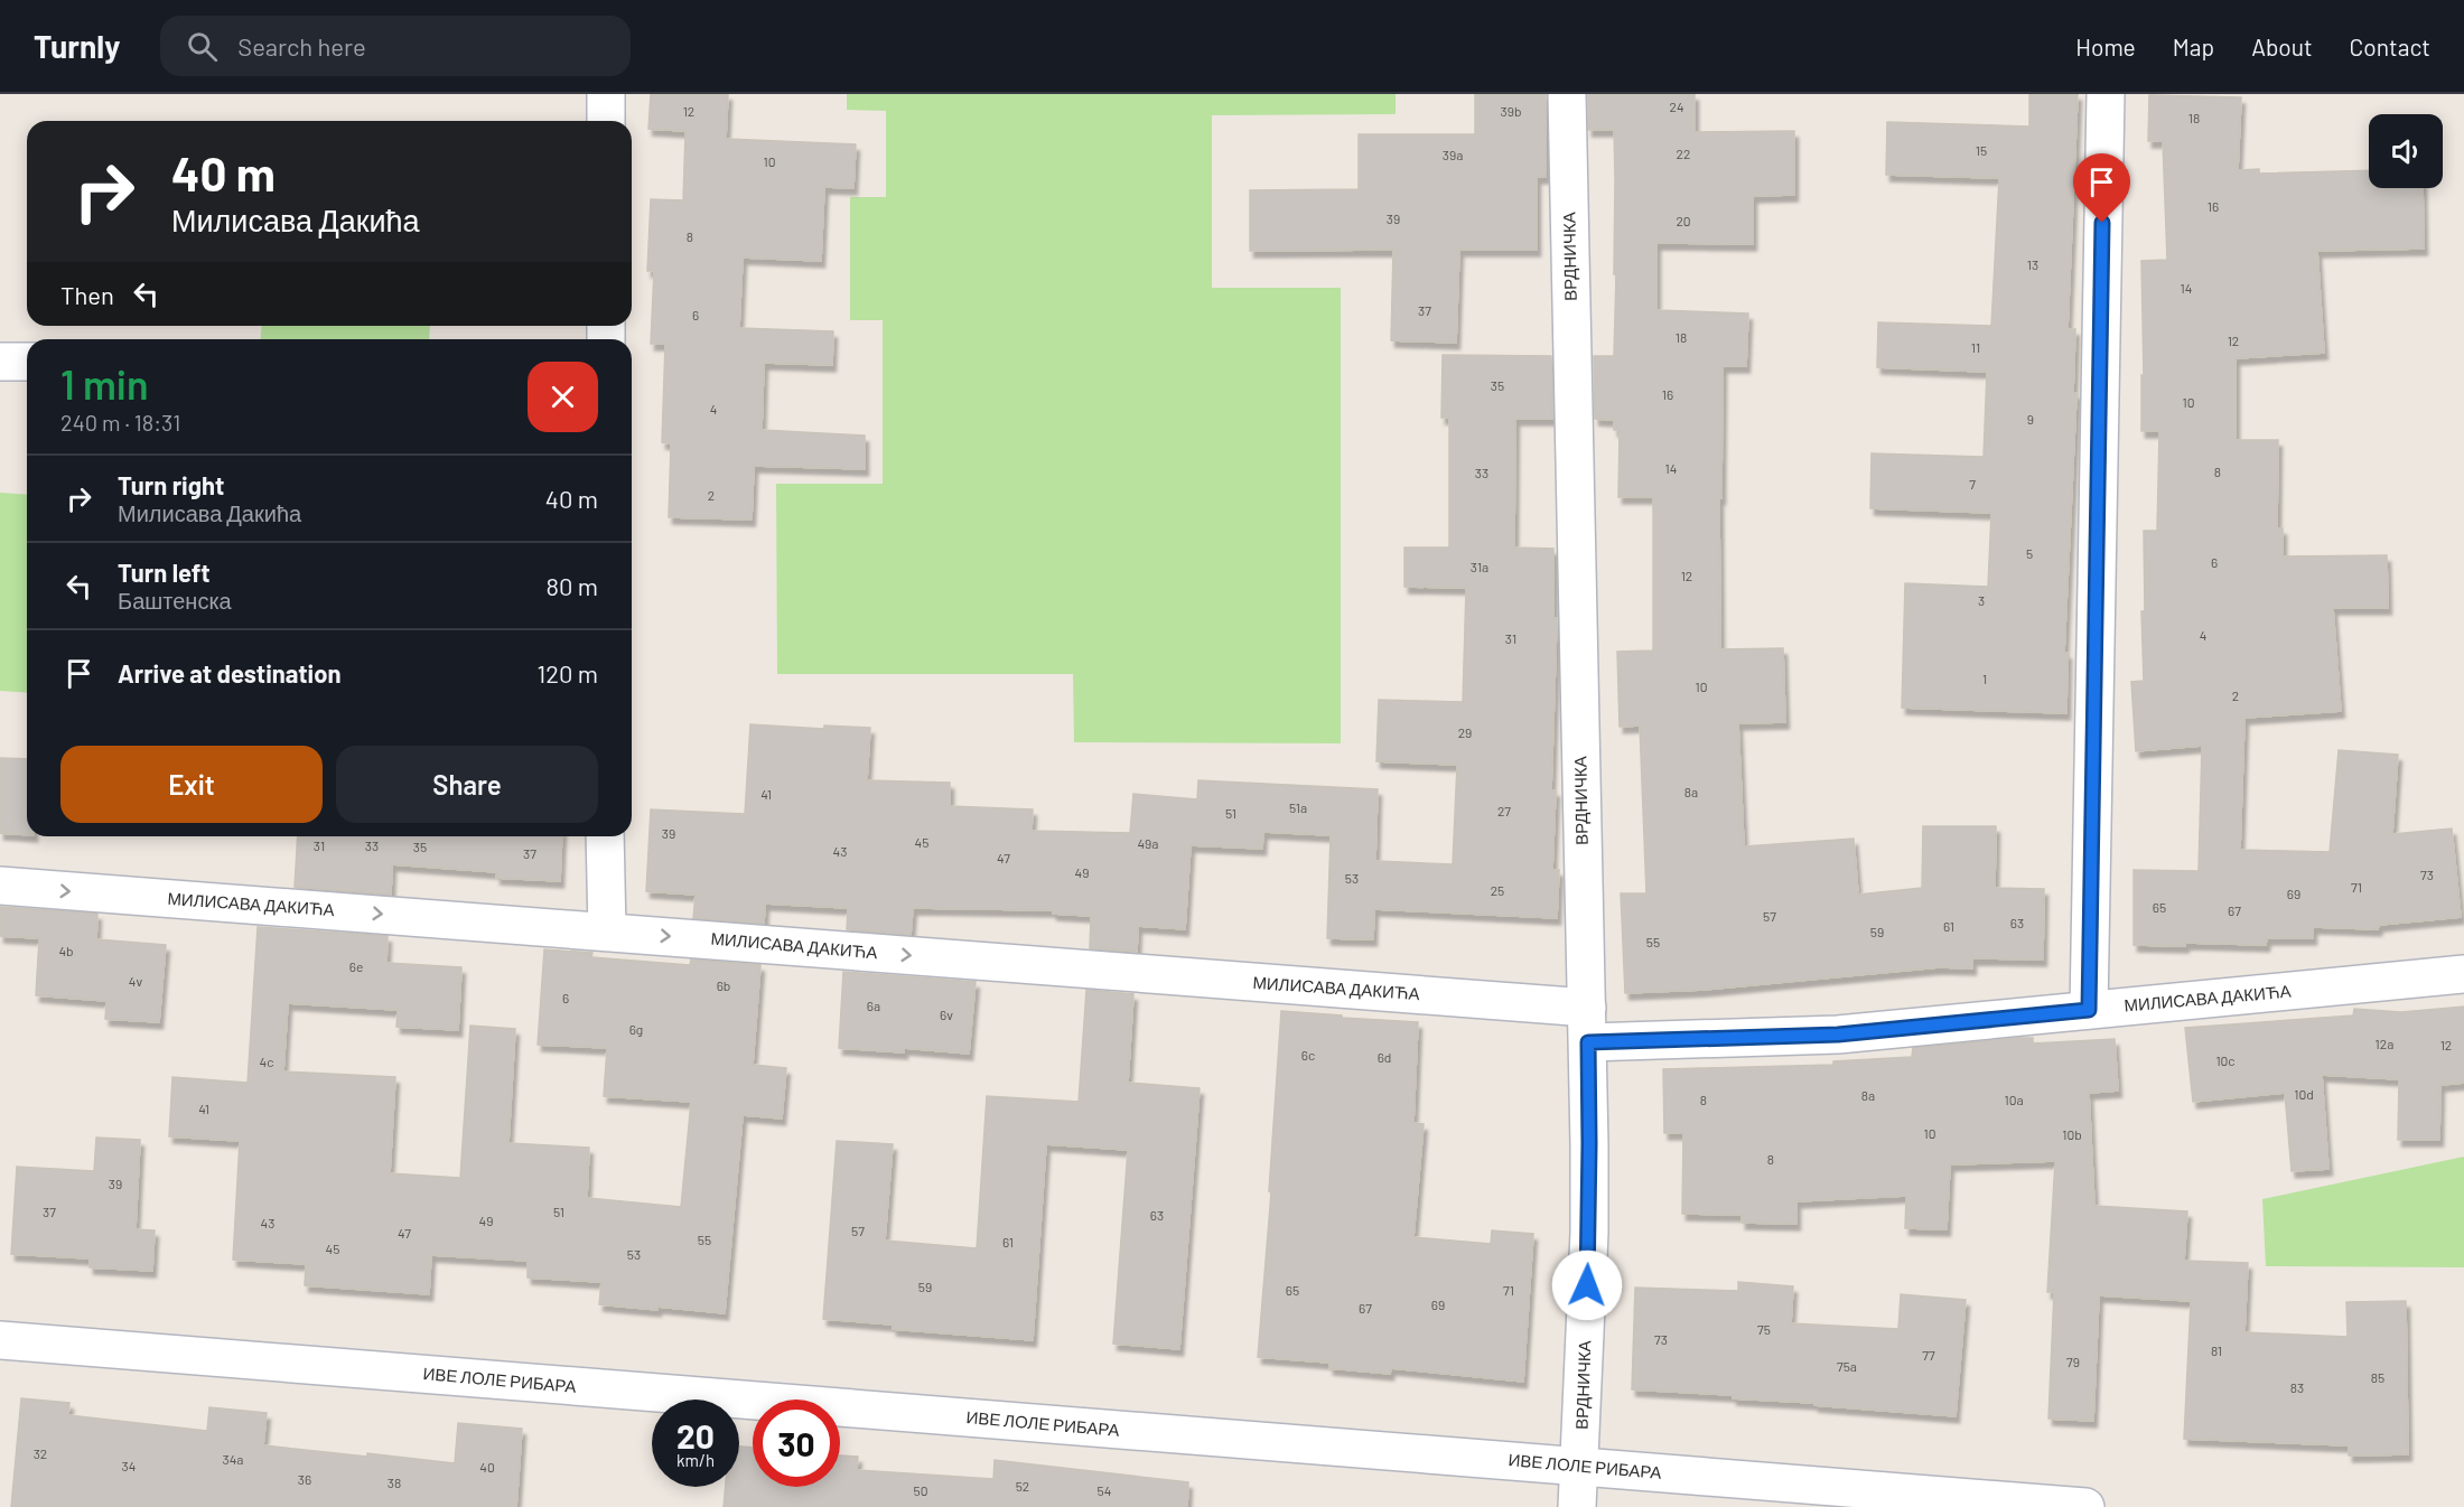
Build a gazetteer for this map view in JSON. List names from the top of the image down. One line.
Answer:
{"streets":{"street":["ВРДНИЧКА","МИЛИСАВА ДАКИЋА","ИВЕ ЛОЛЕ РИБАРА"]},"crossings":[["ВРДНИЧКА","МИЛИСАВА ДАКИЋА"],["ВРДНИЧКА","ИВЕ ЛОЛЕ РИБАРА"]],"one_way":["МИЛИСАВА ДАКИЋА"],"house_numbers":["24","12","39b","18","15","22","39a","10","16","39","20","8","13","14","37","6","18","12","11","35","16","10","4","9","14","8","33","7","2","5","6","31a","12","3","4","31","1","10","2","29","8a","41","51a","27","51","39","45","49a","31","33","35","43","37","47","49","73","53","71","25","69","65","67","57","63","61","59","55","4b","6e","4v","6b","6","6a","6v","6g","12a","12","6c","6d","10c","4c","10d","8a","8","10a","41","10","10b","8","39","37","51","63","49","43","57","47","55","61","45","53","59","65","71","69","67","75","73","81","77","79","75a","85","83","32","34a","34","40","36","38","52","50","54"],"page":{"header":"Turnly","search":"Search here","nav":["Home","Map","About","Contact"],"turn":["40 m","Милисава Дакића"],"then":"Then","heading":["1 min","240 m · 18:31"],"list":[{"name":"Turn right","note":"Милисава Дакића","value":"40 m"},{"name":"Turn left","note":"Баштенска","value":"80 m"},{"name":"Arrive at destination","value":"120 m"}],"buttons":["Exit","Share"],"speed":"20 km/h","limit":"30"}}
